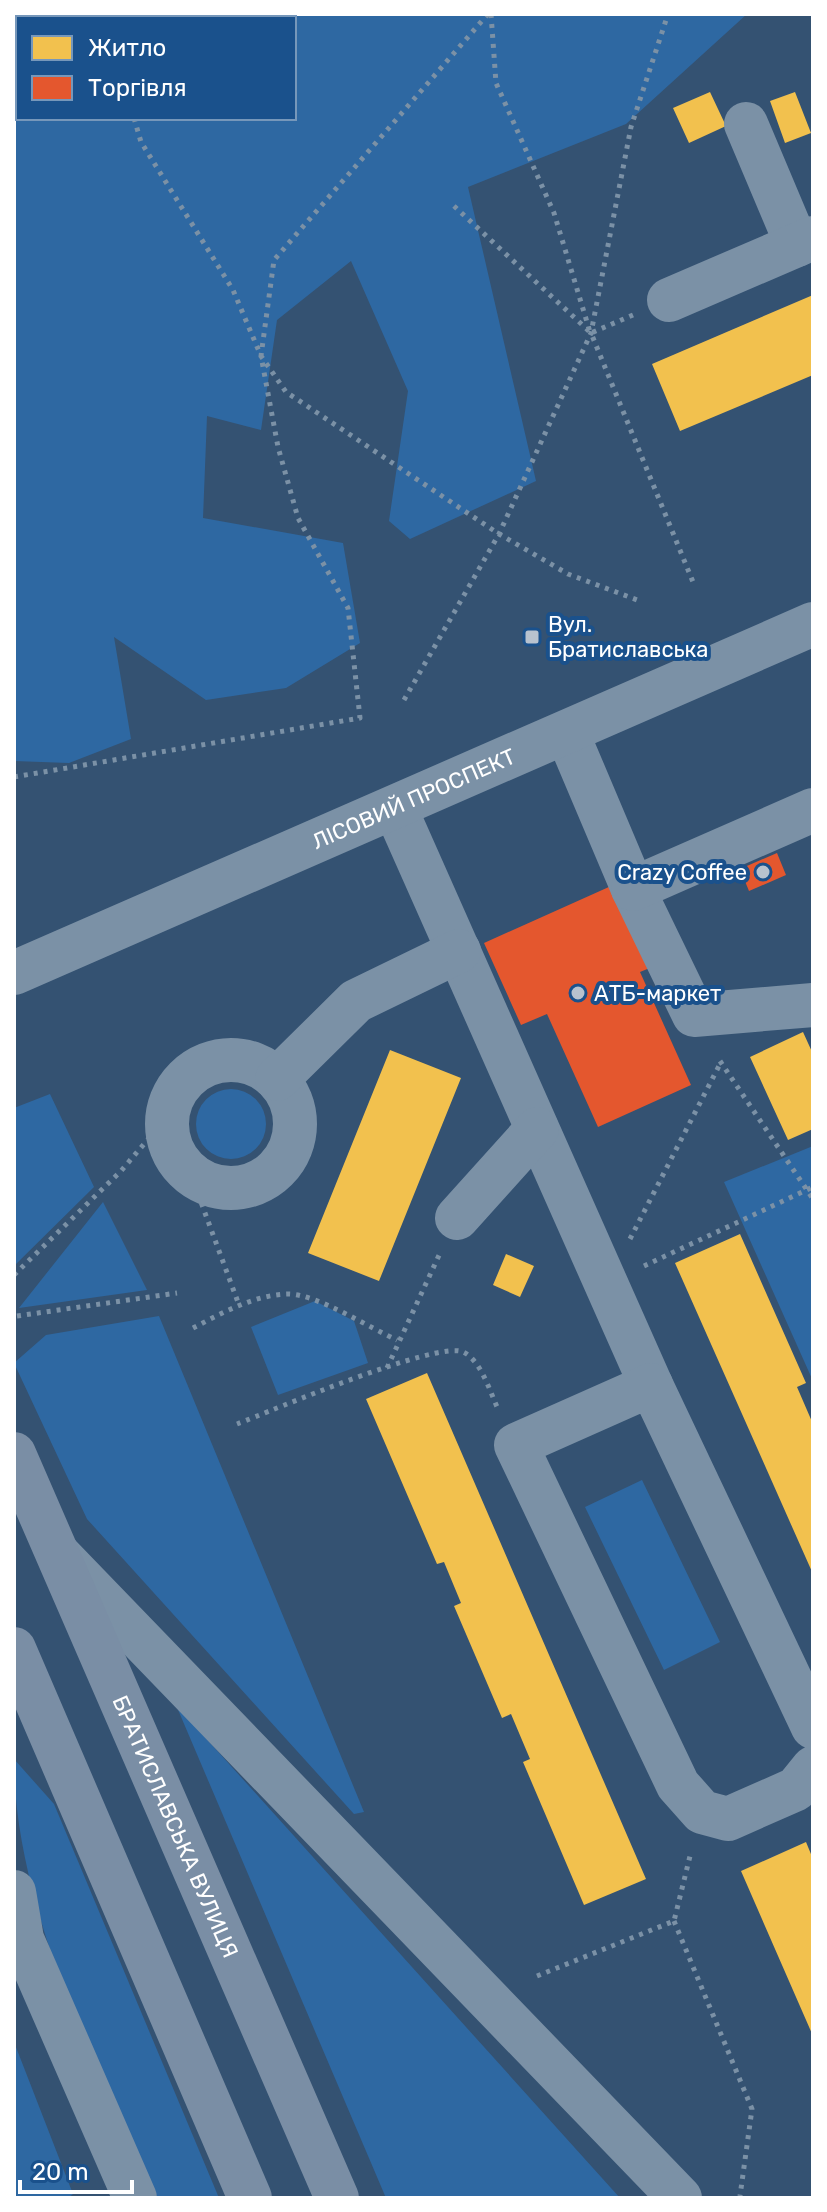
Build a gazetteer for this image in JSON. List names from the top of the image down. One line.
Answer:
{"streets":{"main road":["БРАТИСЛАВСЬКА ВУЛИЦЯ"],"street":["ЛІСОВИЙ ПРОСПЕКТ"]},"places":{"transit":["Вул. Братиславська"],"other":["Crazy Coffee","АТБ-маркет"]},"legend":["Житло","Торгівля"],"scale_bar":"20 m"}
